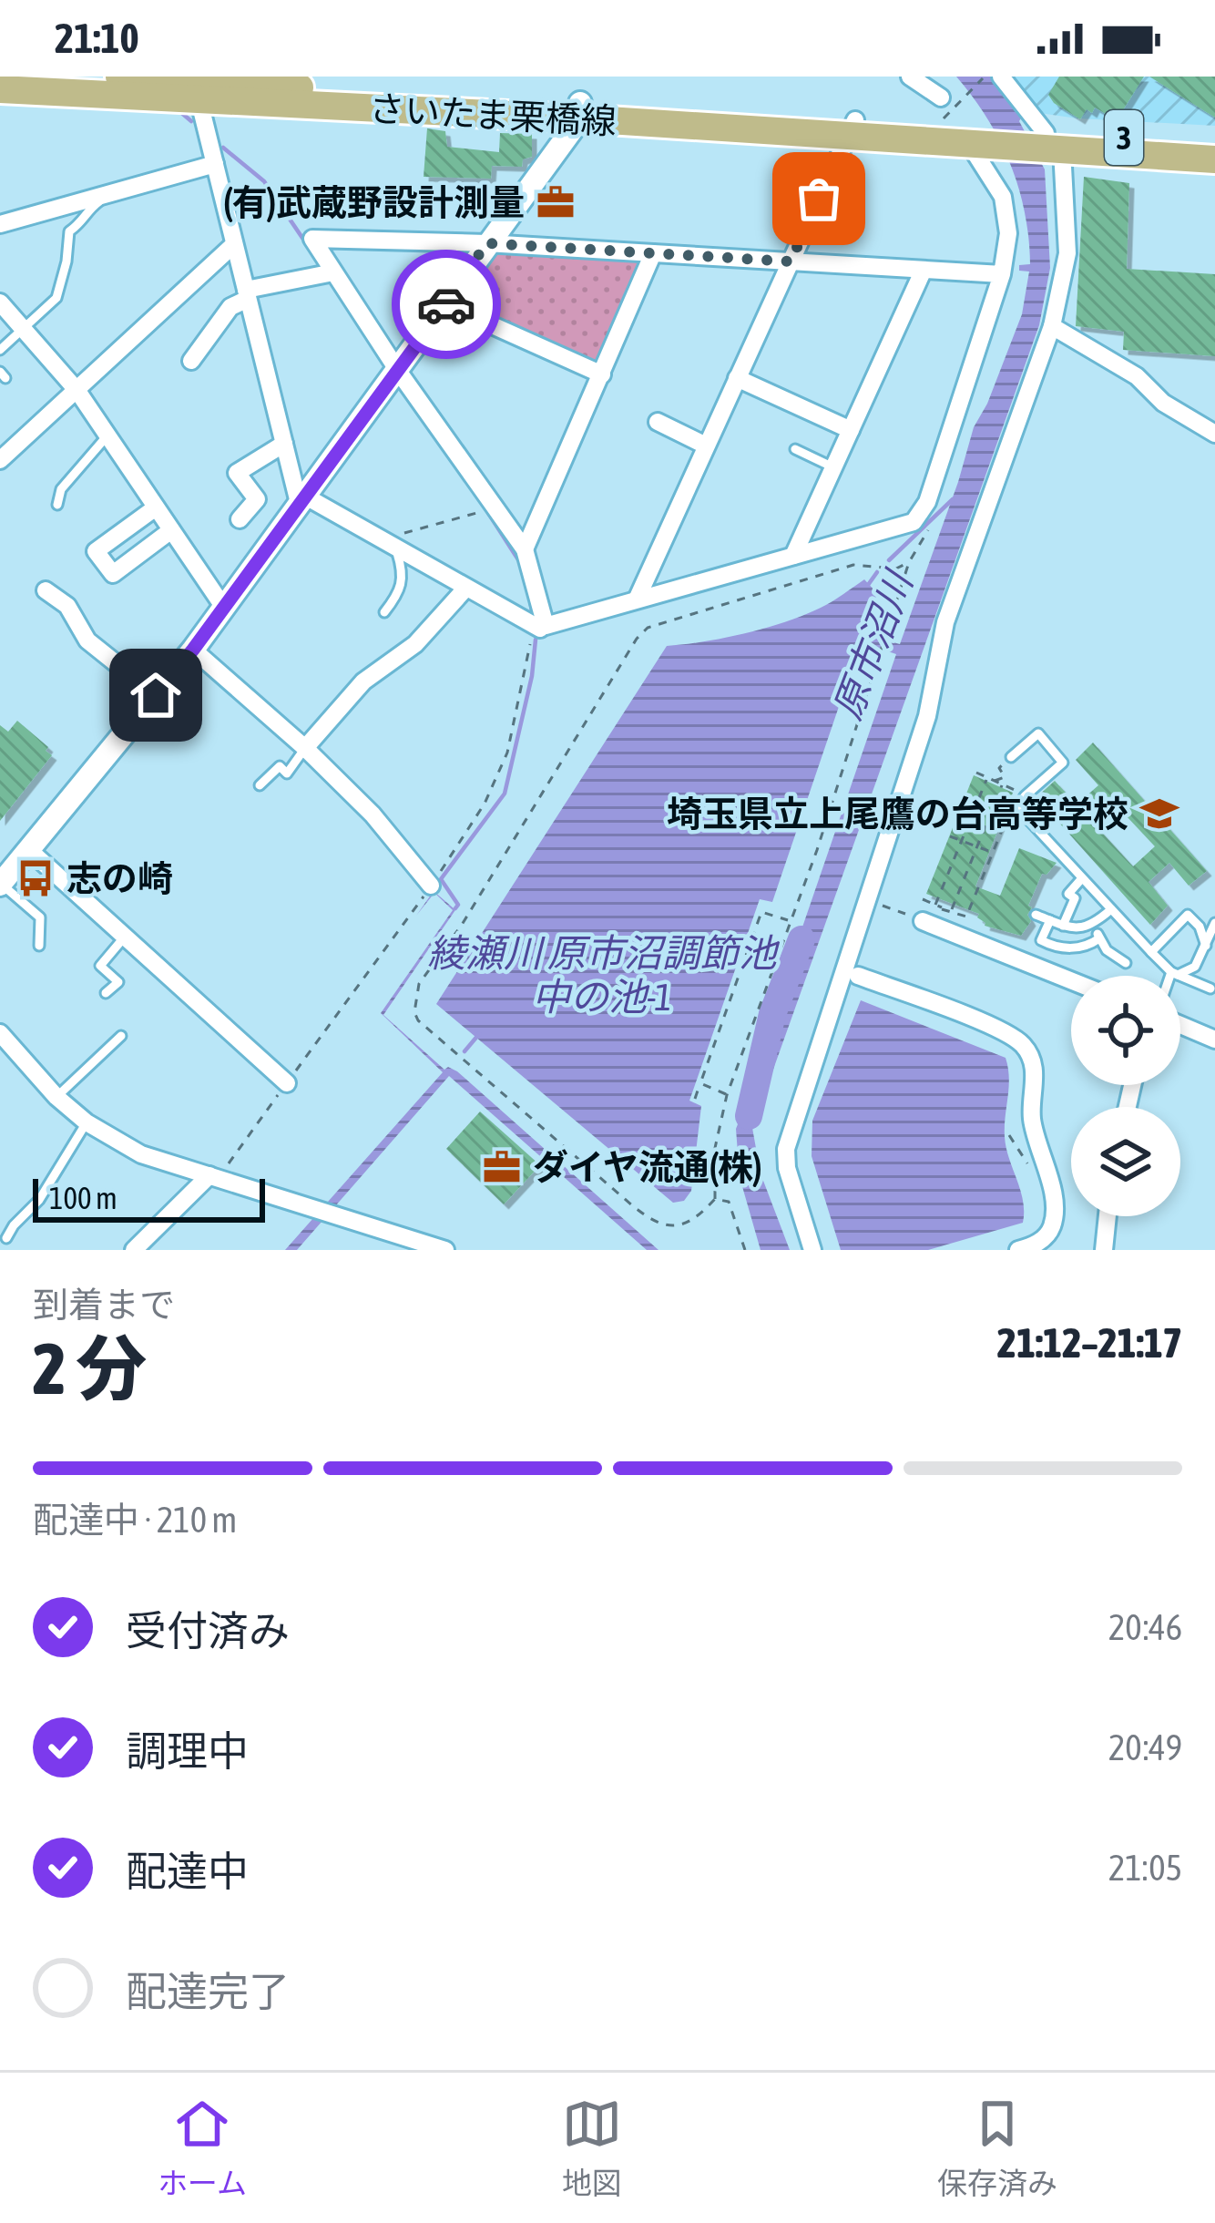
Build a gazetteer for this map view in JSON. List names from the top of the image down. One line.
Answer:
{"streets":{"main road":["さいたま栗橋線","3"]},"crossings":[["さいたま栗橋線","3"]],"water":["原市沼川","綾瀬川 原市沼調節池 中の池-1"],"places":{"office":["(有)武蔵野設計測量","ダイヤ流通(株)"],"school or university":["埼玉県立上尾鷹の台高等学校"],"bus stop":["志の崎"]},"scale_bar":"100 m","page":{"status":"21:10","scale":"100 m","heading":["2 分","到着まで","21:12–21:17"],"bar":"配達中 · 210 m","list":[["受付済み","20:46"],["調理中","20:49"],["配達中","21:05"],"配達完了"],"tabs":["ホーム","地図","保存済み"]}}
